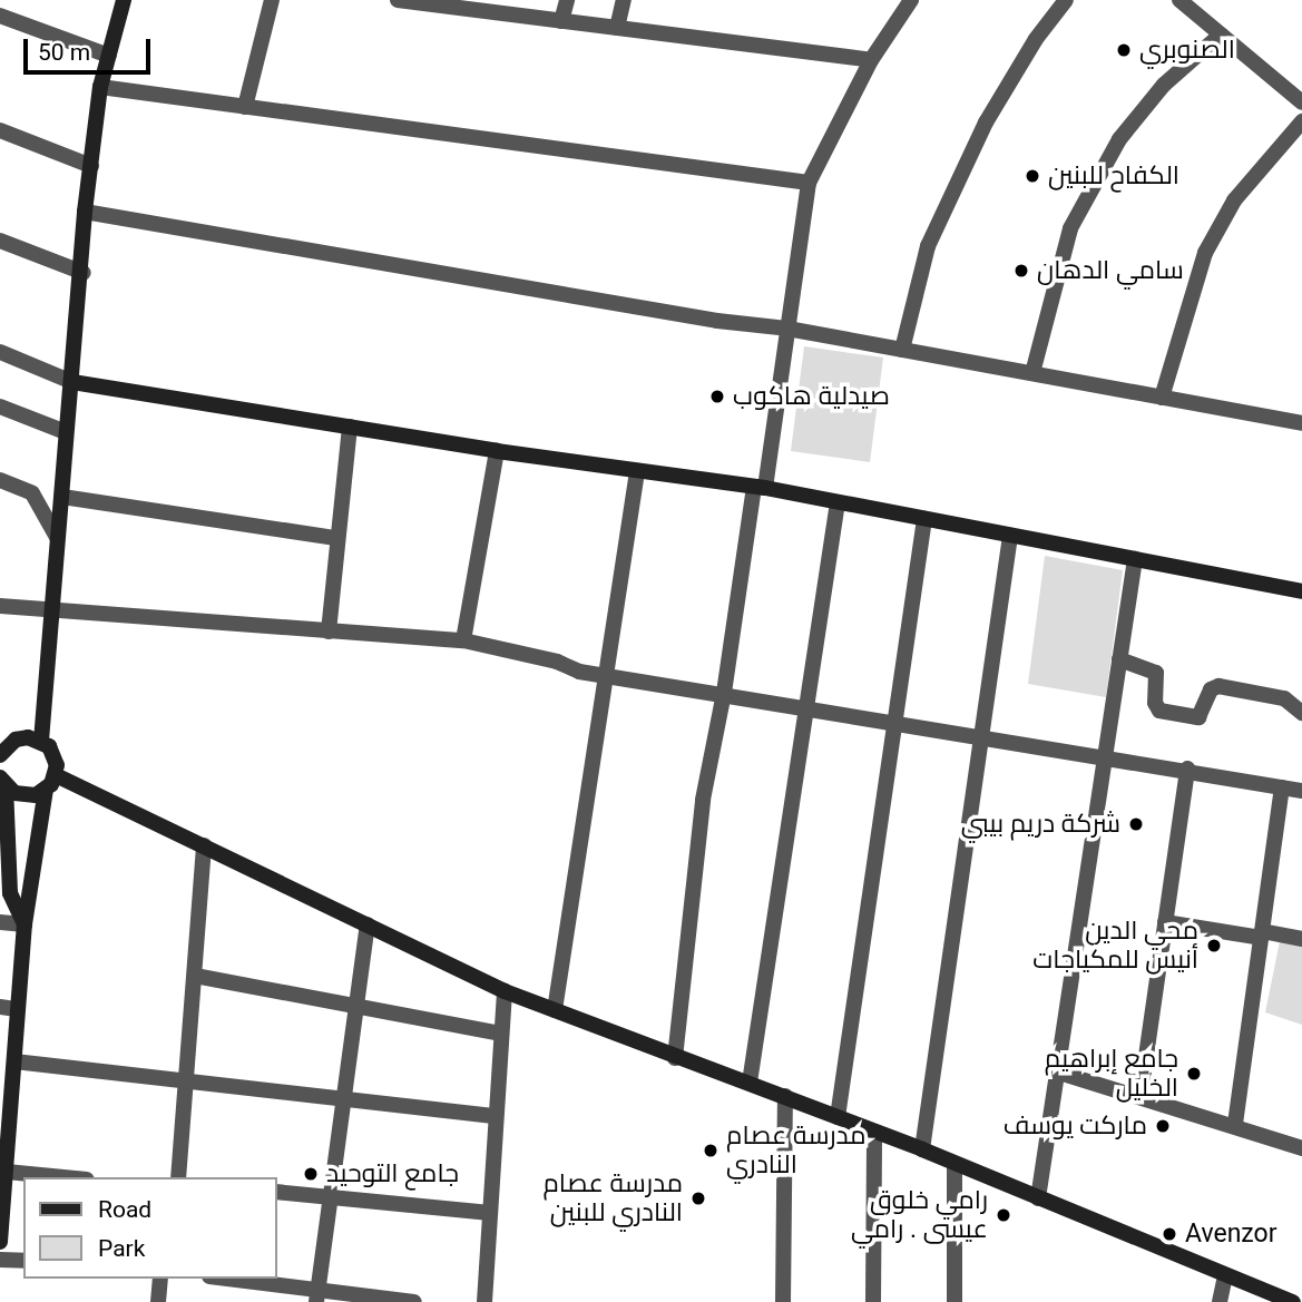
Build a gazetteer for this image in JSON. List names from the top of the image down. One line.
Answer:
{"places":["الصنوبري","الكفاح للبنين","سامي الدهان","صيدلية هاكوب","شركة دريم بيبي","محي الدين أنيس للمكياجات","جامع إبراهيم الخليل","ماركت يوسف","مدرسة عصام النادري","جامع التوحيد","مدرسة عصام النادري للبنين","رامي خلوق عيسى . رامي","Avenzor"],"legend":["Road","Park"],"scale_bar":"50 m"}
